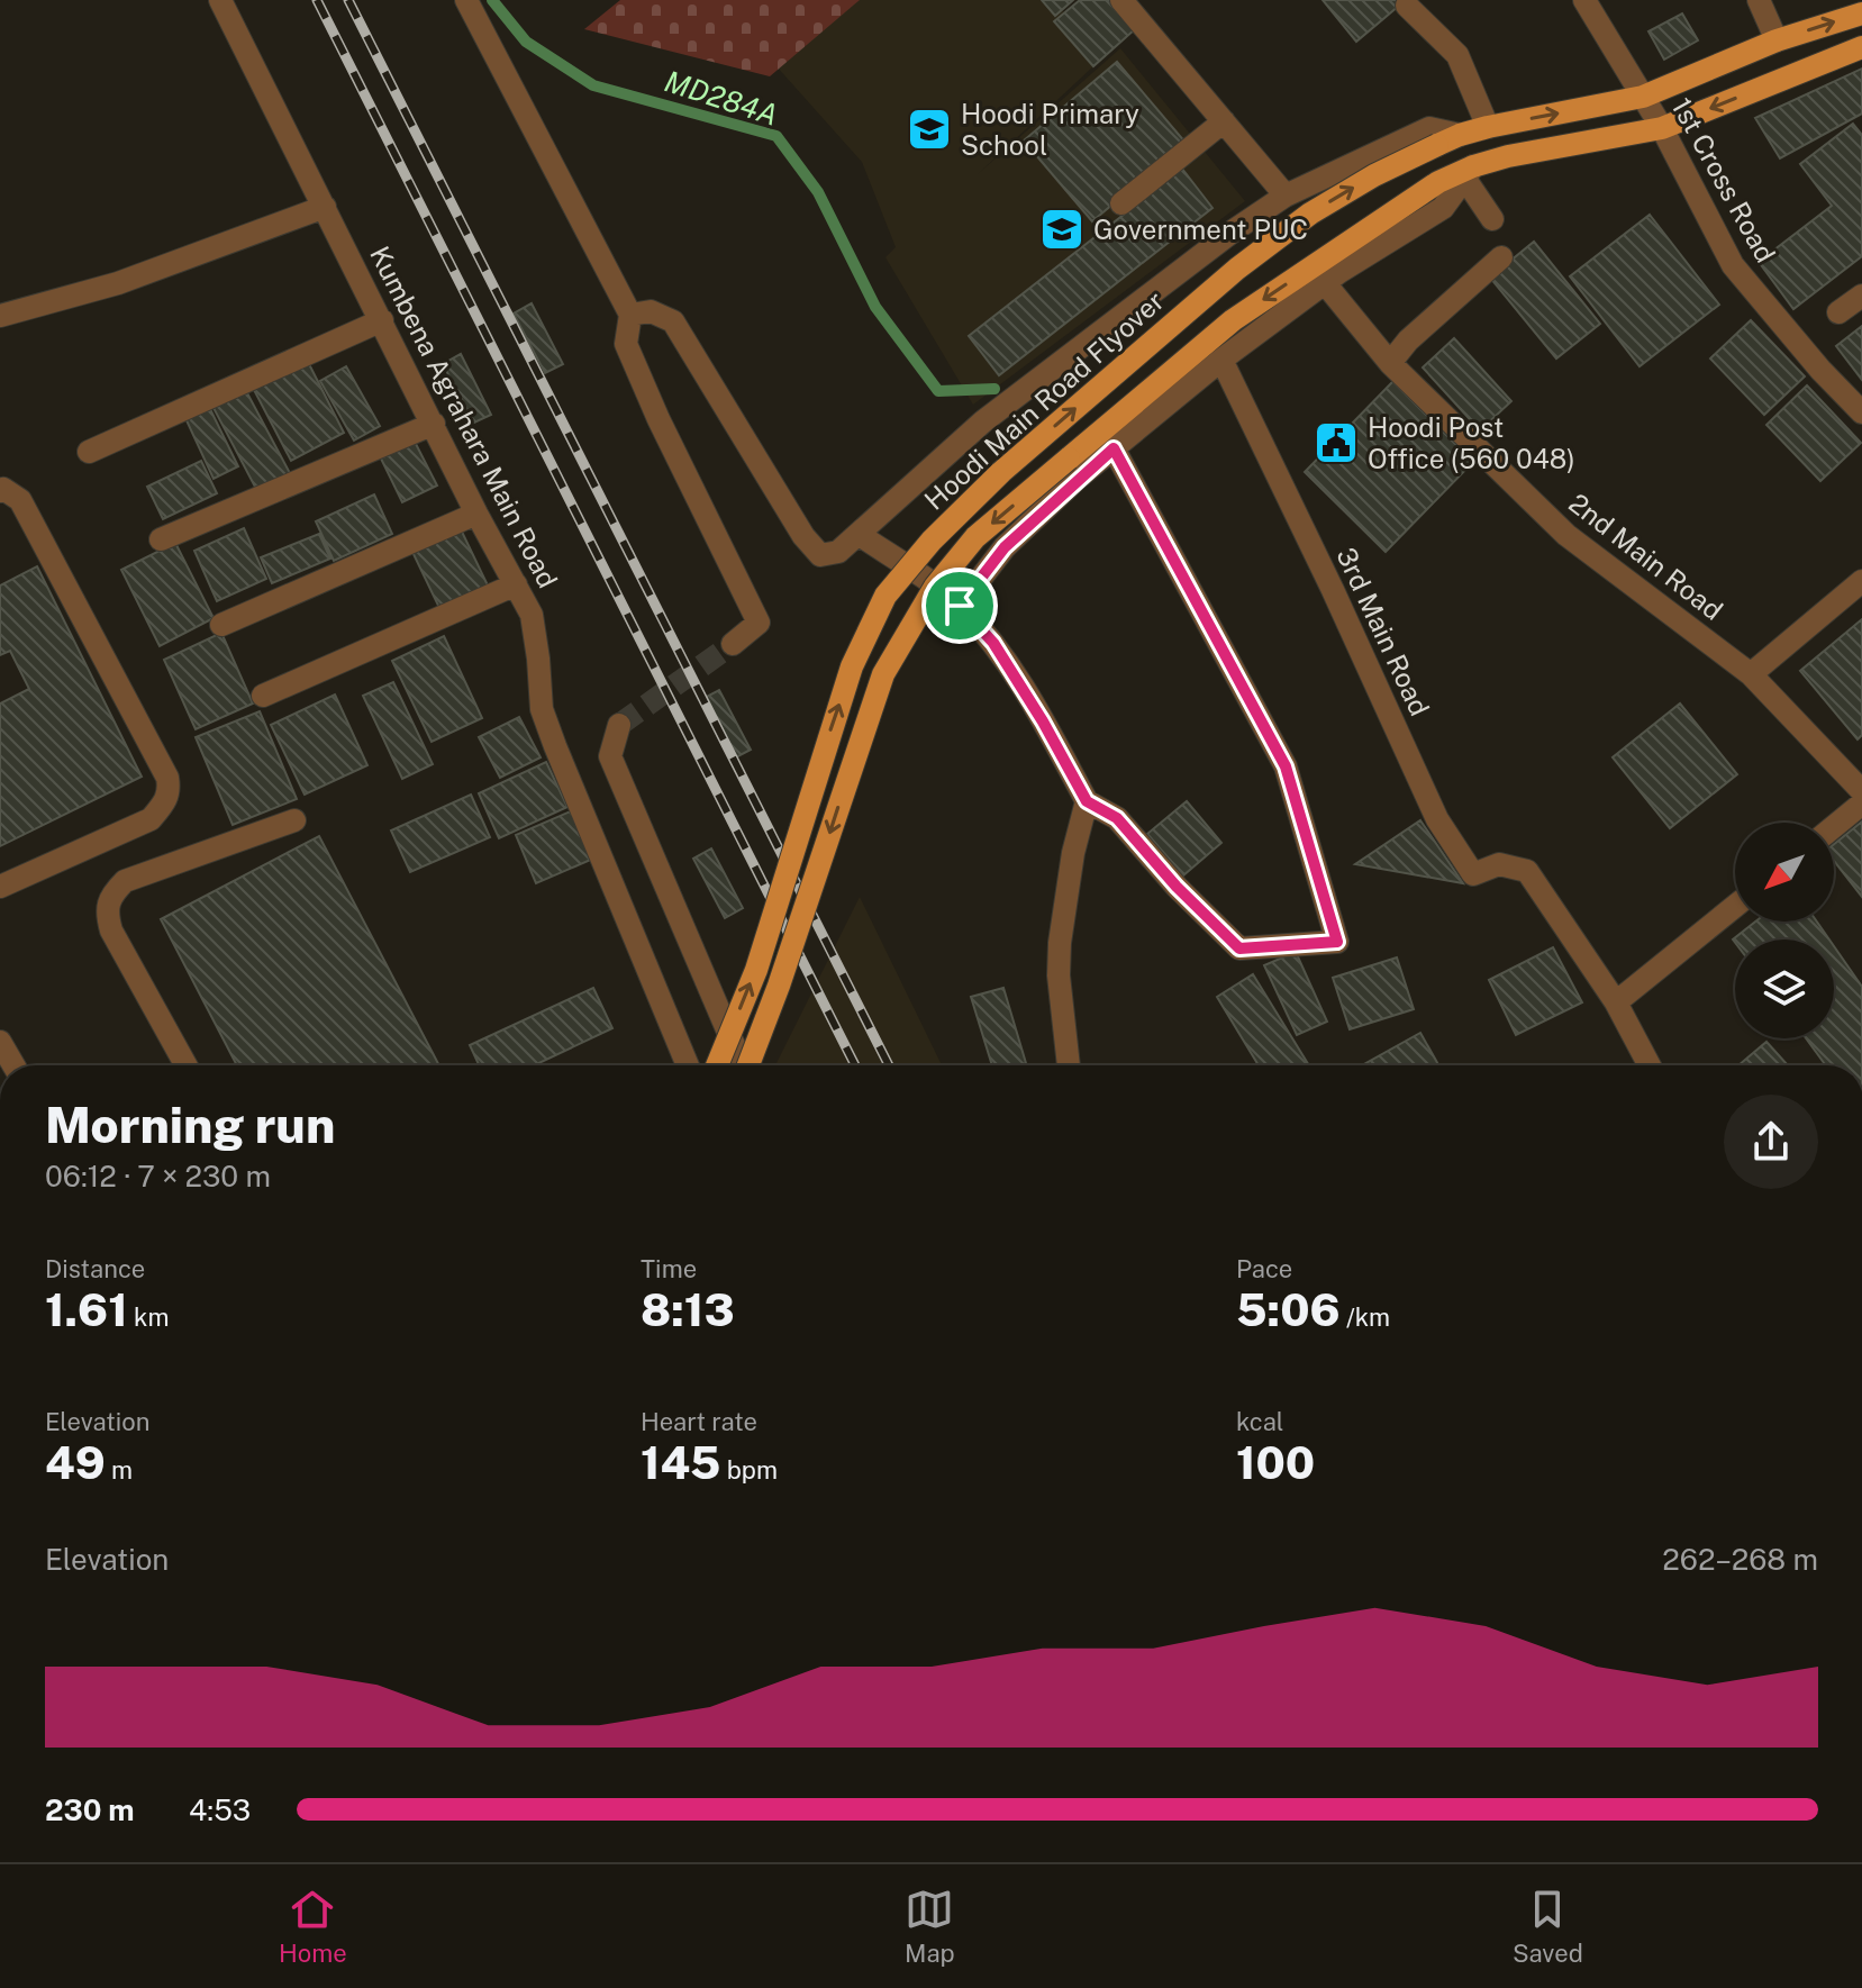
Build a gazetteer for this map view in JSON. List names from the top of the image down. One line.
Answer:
{"streets":{"main road":["Hoodi Main Road Flyover"],"street":["1st Cross Road","Kumbena Agrahara Main Road","2nd Main Road","3rd Main Road"]},"crossings":[["1st Cross Road","Hoodi Main Road Flyover"]],"water":["MD284A"],"places":{"school or university":["Hoodi Primary School","Government PUC"],"public building":["Hoodi Post Office (560 048)"]},"north":"bottom left","page":{"heading":["Morning run","06:12 · 7 × 230 m"],"stats":[["Distance","1.61 km"],["Time","8:13"],["Pace","5:06 /km"],["Elevation","49 m"],["Heart rate","145 bpm"],["kcal","100"]],"chart":["Elevation","262–268 m"],"list":[{"name":"230 m","note":"4:53"}],"tabs":["Home","Map","Saved"]}}
